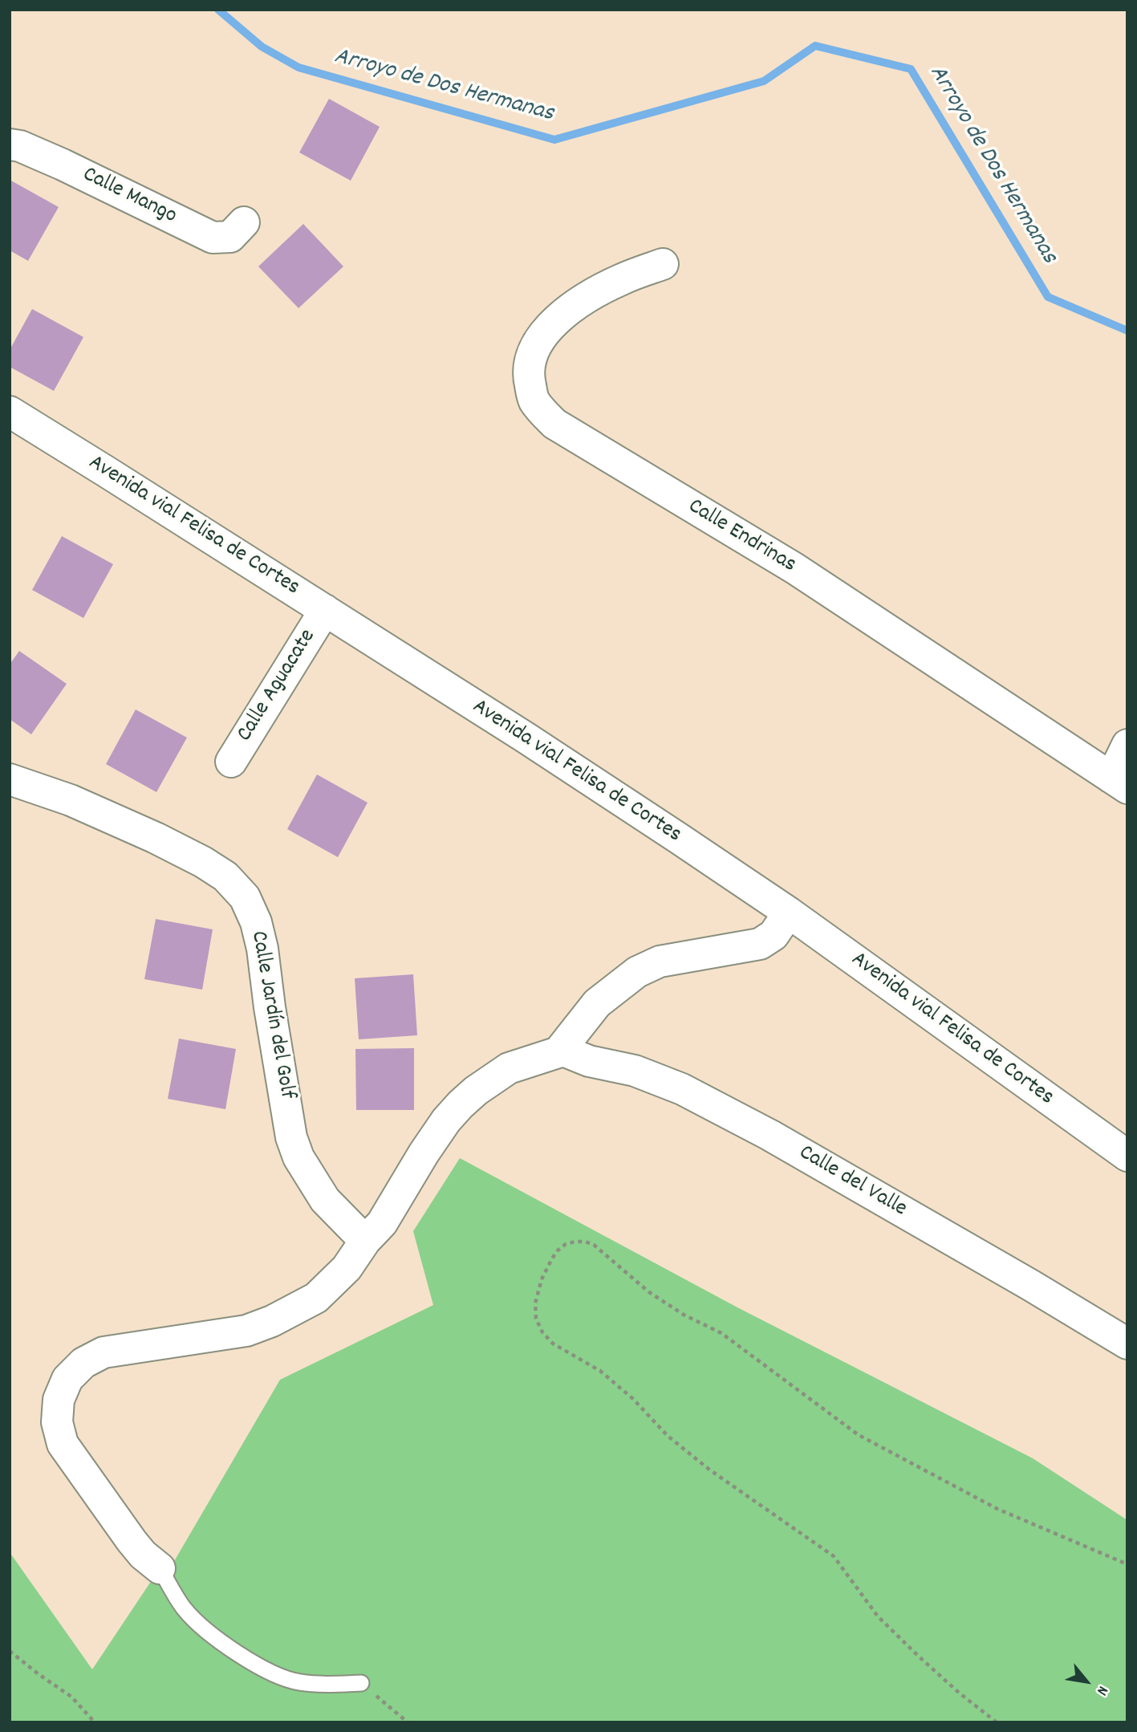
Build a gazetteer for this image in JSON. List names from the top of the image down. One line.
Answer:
{"streets":{"street":["Calle Mango","Avenida vial Felisa de Cortes","Calle Endrinas","Calle Aguacate","Calle Jardín del Golf","Calle del Valle"]},"crossings":[["Avenida vial Felisa de Cortes","Calle Aguacate"]],"water":["Arroyo de Dos Hermanas"],"north":"bottom right"}
